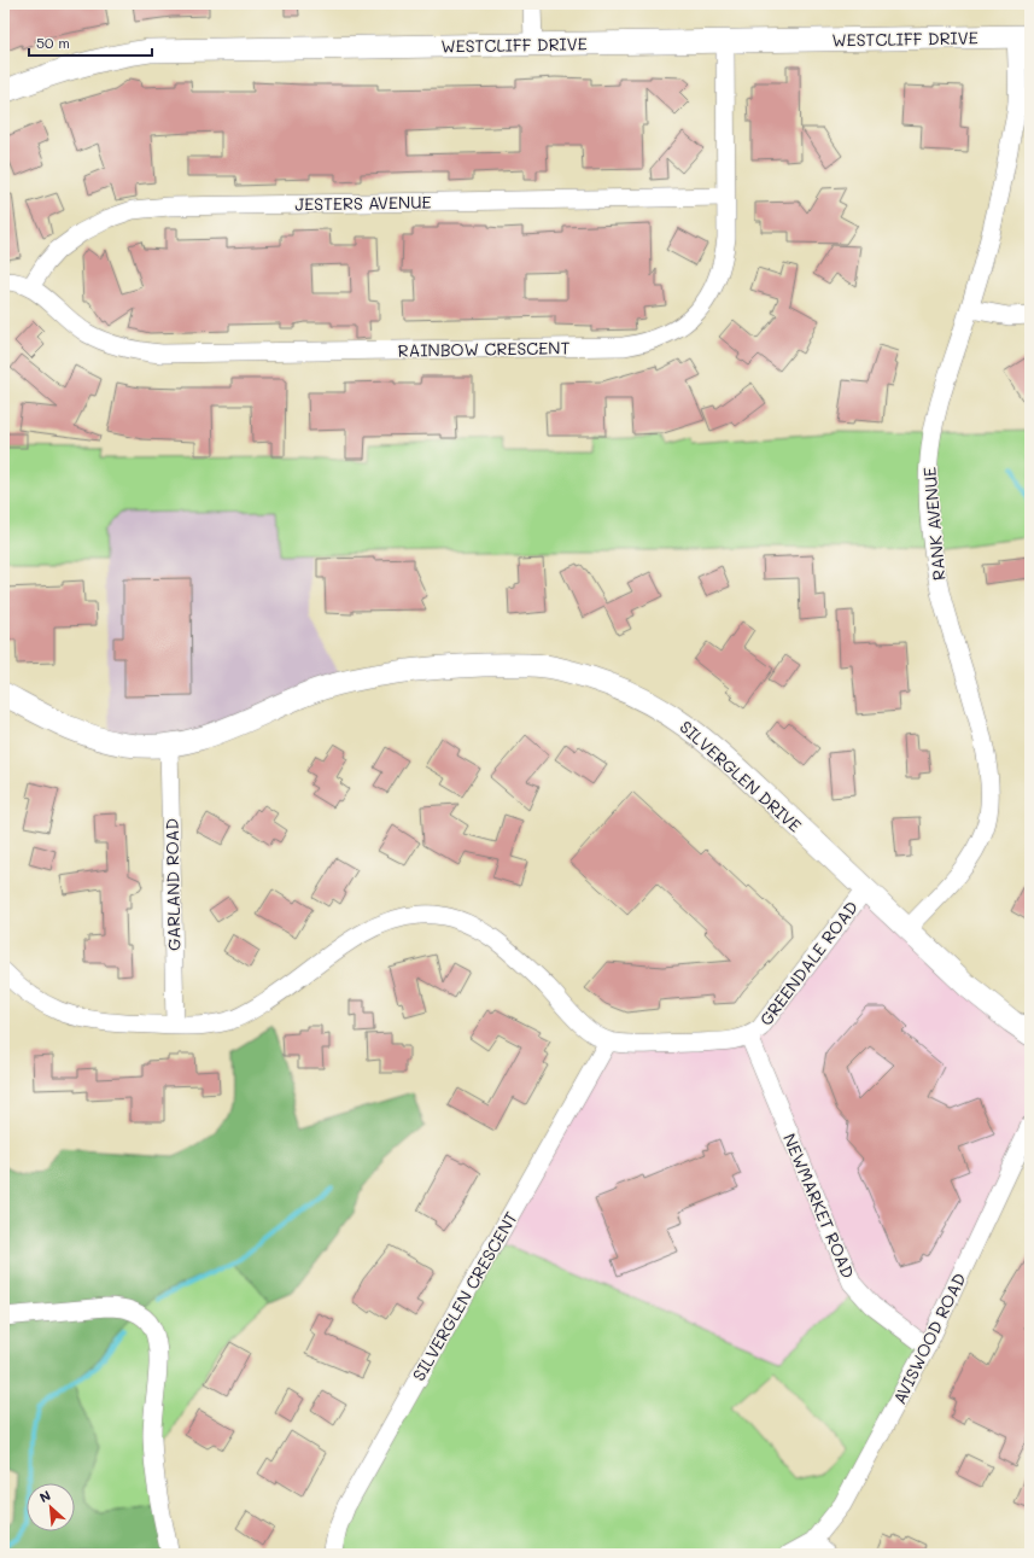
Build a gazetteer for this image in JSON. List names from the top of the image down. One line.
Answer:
{"streets":{"street":["WESTCLIFF DRIVE","JESTERS AVENUE","RAINBOW CRESCENT","RANK AVENUE","SILVERGLEN DRIVE","GARLAND ROAD","GREENDALE ROAD","NEWMARKET ROAD","SILVERGLEN CRESCENT","AVISWOOD ROAD"]},"crossings":[["WESTCLIFF DRIVE","RAINBOW CRESCENT"],["WESTCLIFF DRIVE","RANK AVENUE"],["JESTERS AVENUE","RAINBOW CRESCENT"],["RANK AVENUE","SILVERGLEN DRIVE"],["SILVERGLEN DRIVE","GARLAND ROAD"],["SILVERGLEN DRIVE","GREENDALE ROAD"],["GARLAND ROAD","GREENDALE ROAD"],["GREENDALE ROAD","NEWMARKET ROAD"],["GREENDALE ROAD","SILVERGLEN CRESCENT"],["NEWMARKET ROAD","AVISWOOD ROAD"]],"scale_bar":"50 m","north":"top left"}
